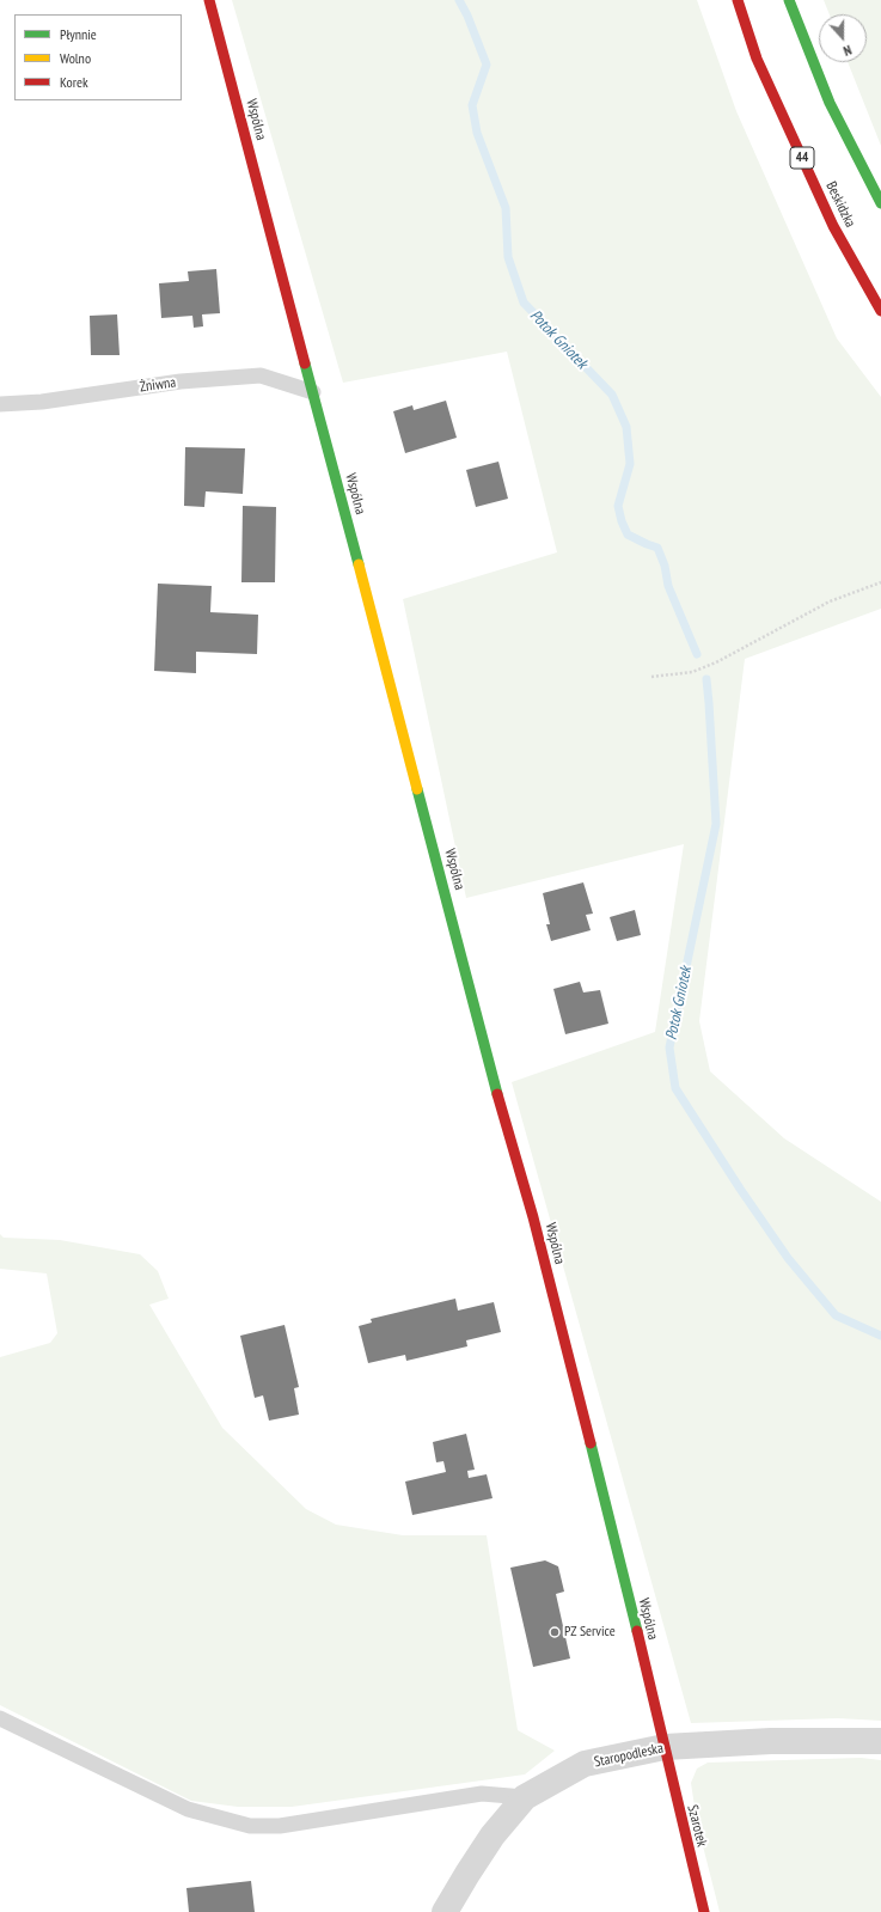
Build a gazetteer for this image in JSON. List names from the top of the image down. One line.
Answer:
{"streets":{"street":["Wspólna","44","Beskidzka","Staropodleska","Szarotek"],"lane":["Żniwna"]},"crossings":[["Wspólna","Żniwna"],["Wspólna","Staropodleska"],["Wspólna","Szarotek"],["Staropodleska","Szarotek"]],"water":["Potok Gniotek"],"places":["PZ Service"],"legend":["Płynnie","Wolno","Korek"],"north":"bottom"}
